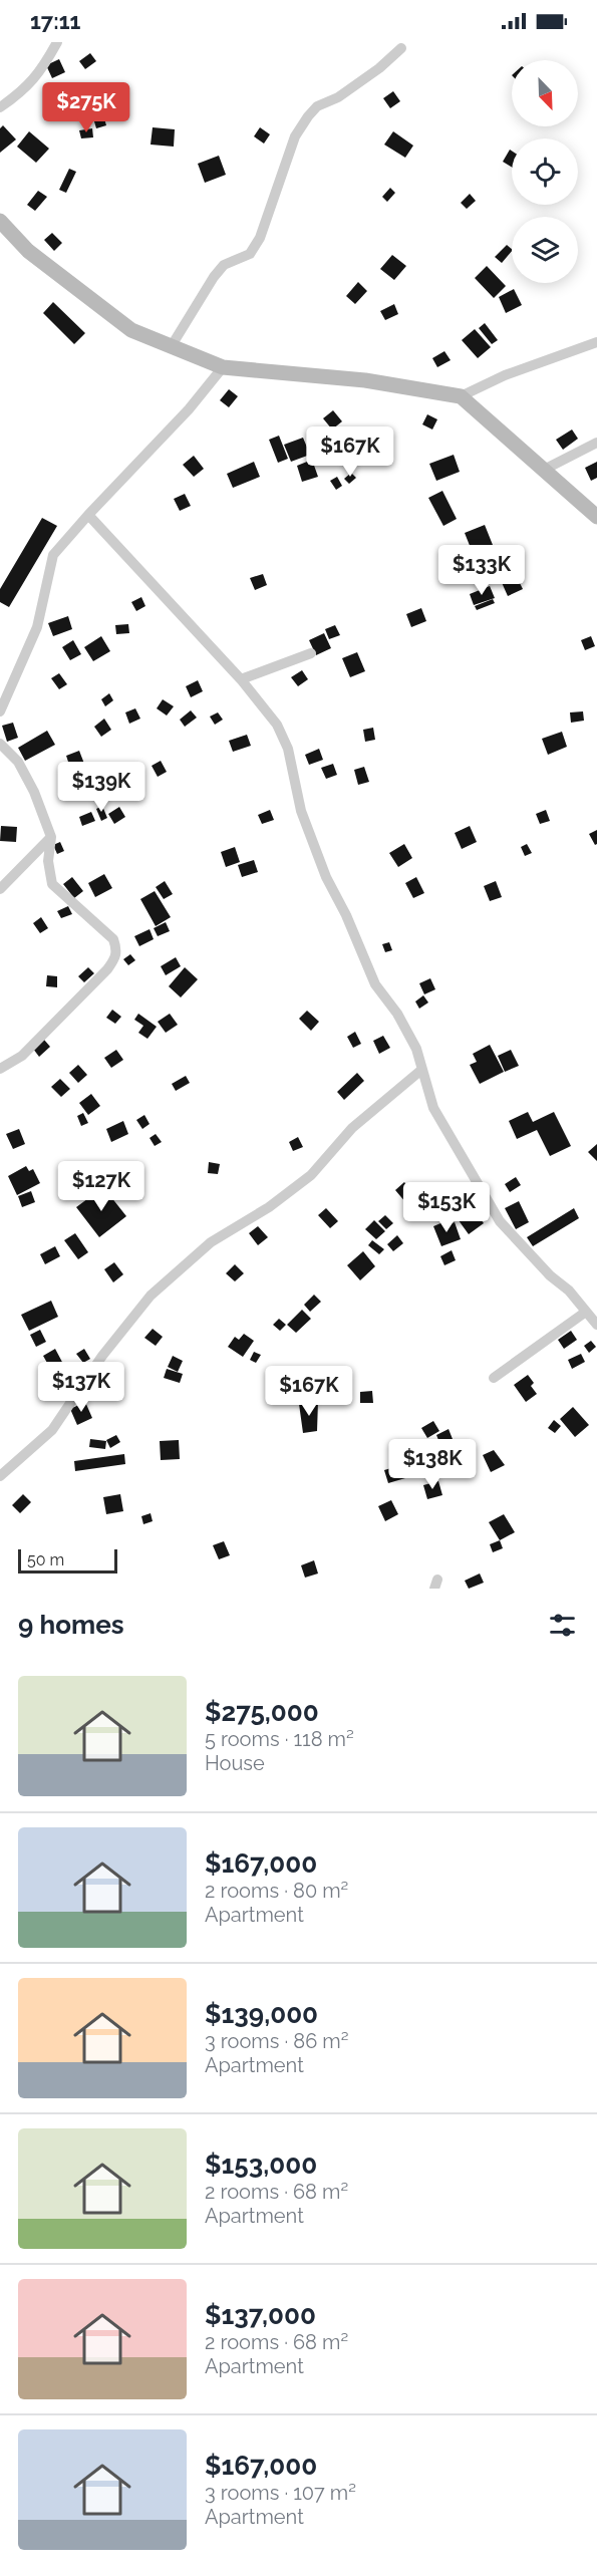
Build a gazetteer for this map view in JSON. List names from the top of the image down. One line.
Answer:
{"scale_bar":"50 m","north":"bottom right","page":{"status":"17:11","price":["$275K","$167K","$133K","$139K","$127K","$153K","$137K","$167K","$138K"],"scale":"50 m","heading":"9 homes","list":[{"name":"$275,000","note":"5 rooms · 118 m² · House"},{"name":"$167,000","note":"2 rooms · 80 m² · Apartment"},{"name":"$139,000","note":"3 rooms · 86 m² · Apartment"},{"name":"$153,000","note":"2 rooms · 68 m² · Apartment"},{"name":"$137,000","note":"2 rooms · 68 m² · Apartment"},{"name":"$167,000","note":"3 rooms · 107 m² · Apartment"}]}}
